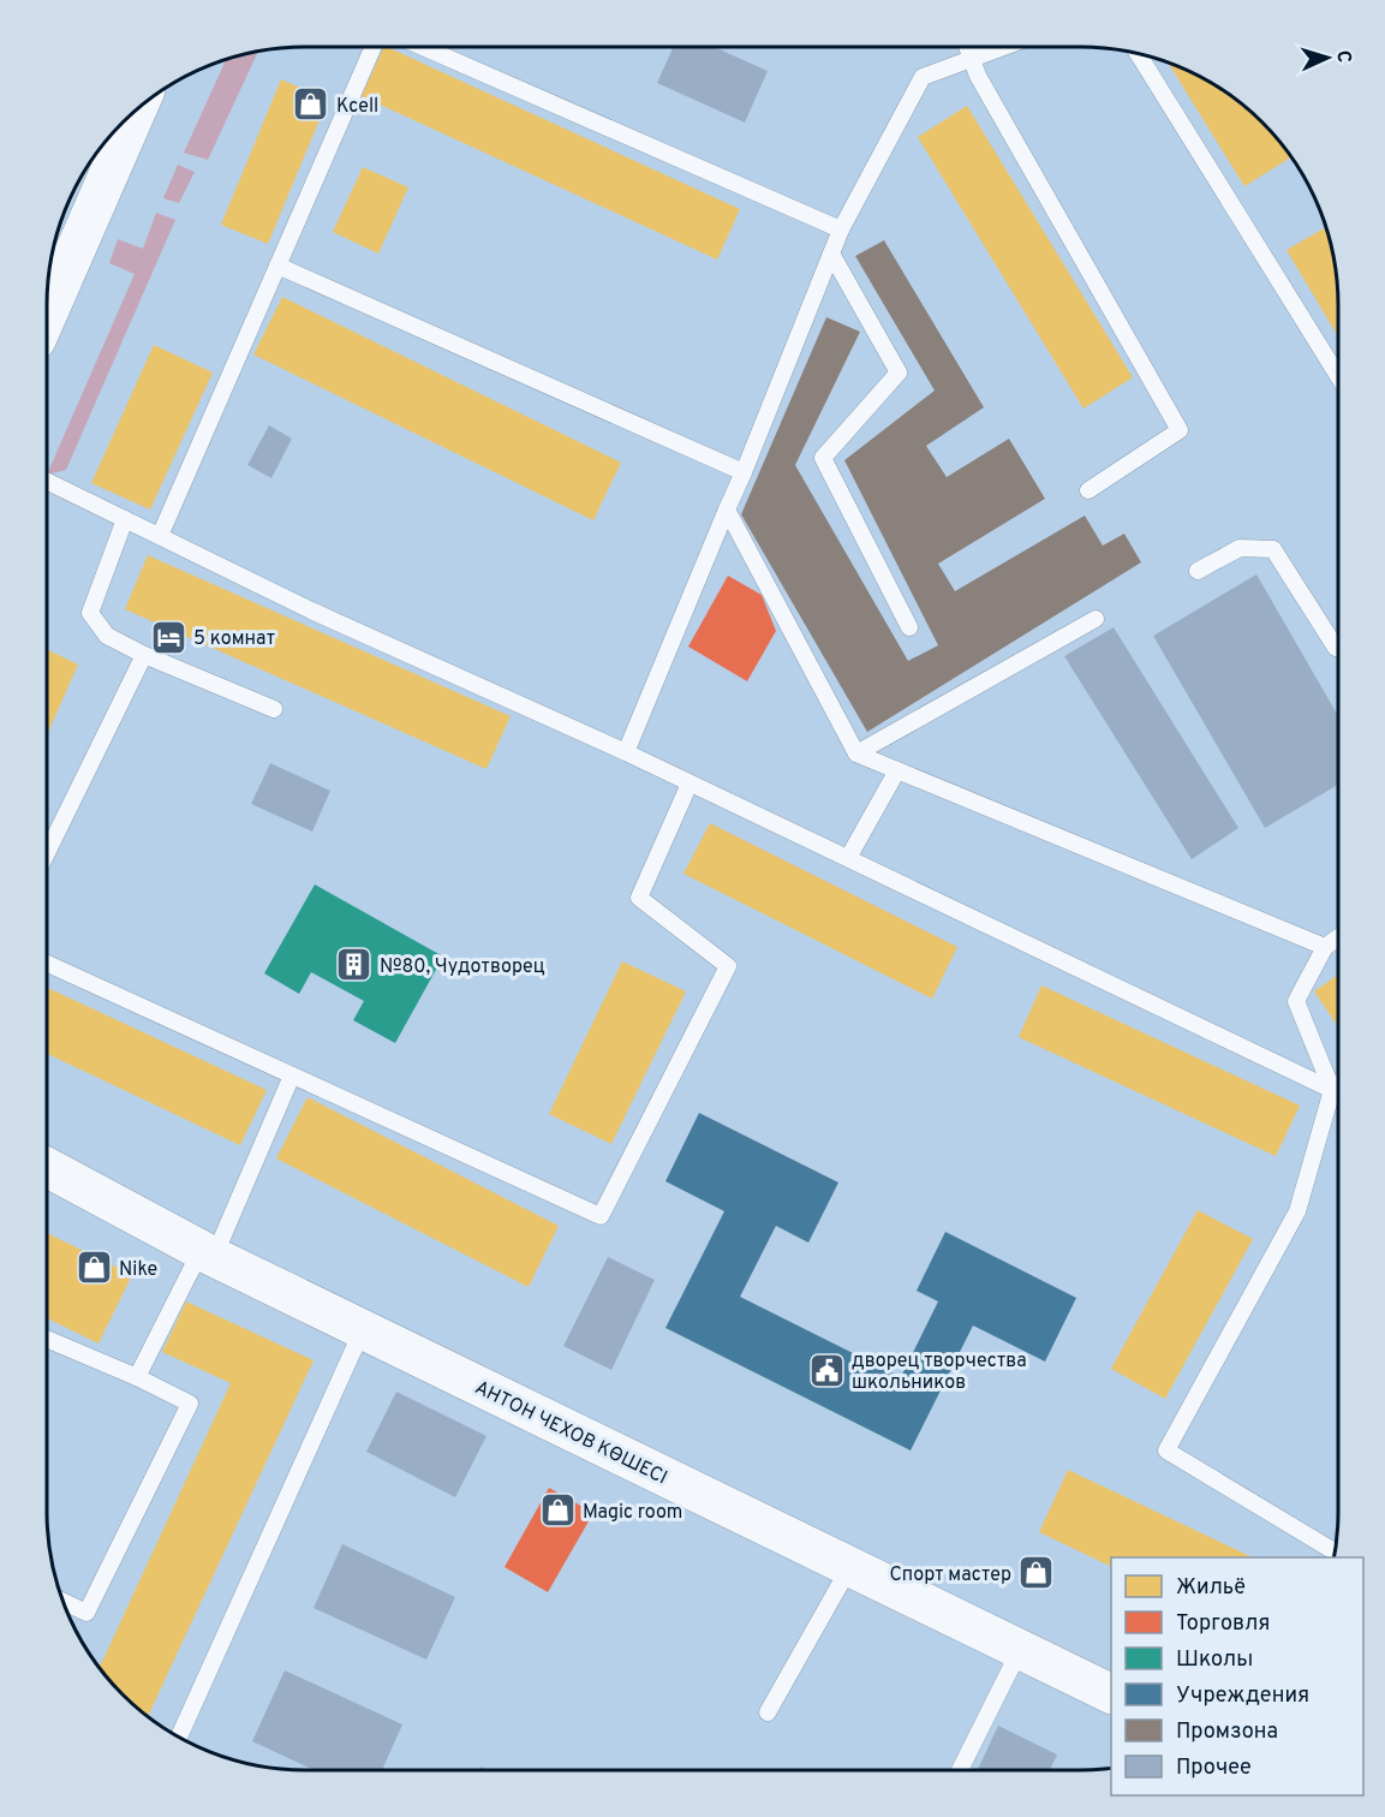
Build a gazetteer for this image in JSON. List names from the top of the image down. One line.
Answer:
{"streets":{"street":["АНТОН ЧЕХОВ КӨШЕСІ"]},"places":{"shop":["Kcell","Nike","Magic room","Спорт мастер"],"hotel":["5 комнат"],"building":["№80, Чудотворец"],"public building":["дворец творчества школьников"]},"legend":["Жильё","Торговля","Школы","Учреждения","Промзона","Прочее"],"north":"right"}
